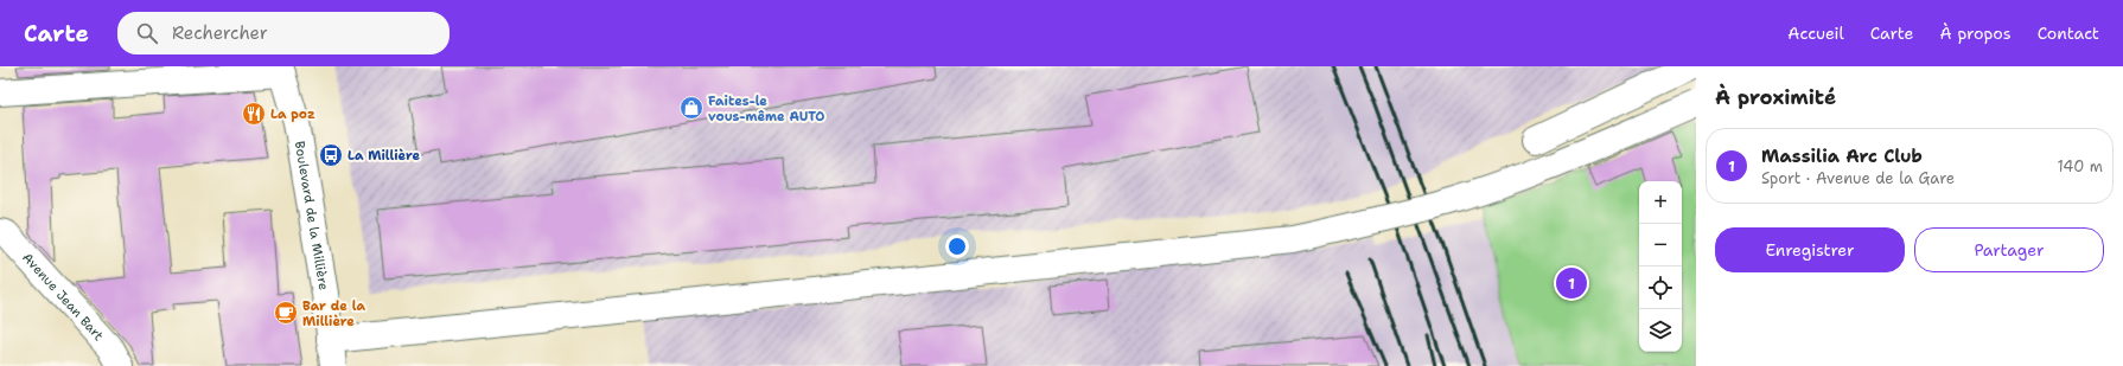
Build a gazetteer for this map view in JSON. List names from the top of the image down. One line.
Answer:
{"streets":{"street":["Boulevard de la Millière","Avenue Jean Bart"]},"places":{"shop":["Faites-le vous-même AUTO"],"restaurant":["La poz"],"bus stop":["La Millière"],"cafe":["Bar de la Millière"]},"page":{"header":"Carte","search":"Rechercher","nav":["Accueil","Carte","À propos","Contact"],"heading":"À proximité","list":[{"mark":"1","name":"Massilia Arc Club","note":"Sport · Avenue de la Gare","value":"140 m"}],"map_buttons":["+","−"],"buttons":["Enregistrer","Partager"],"pins":"1"}}
